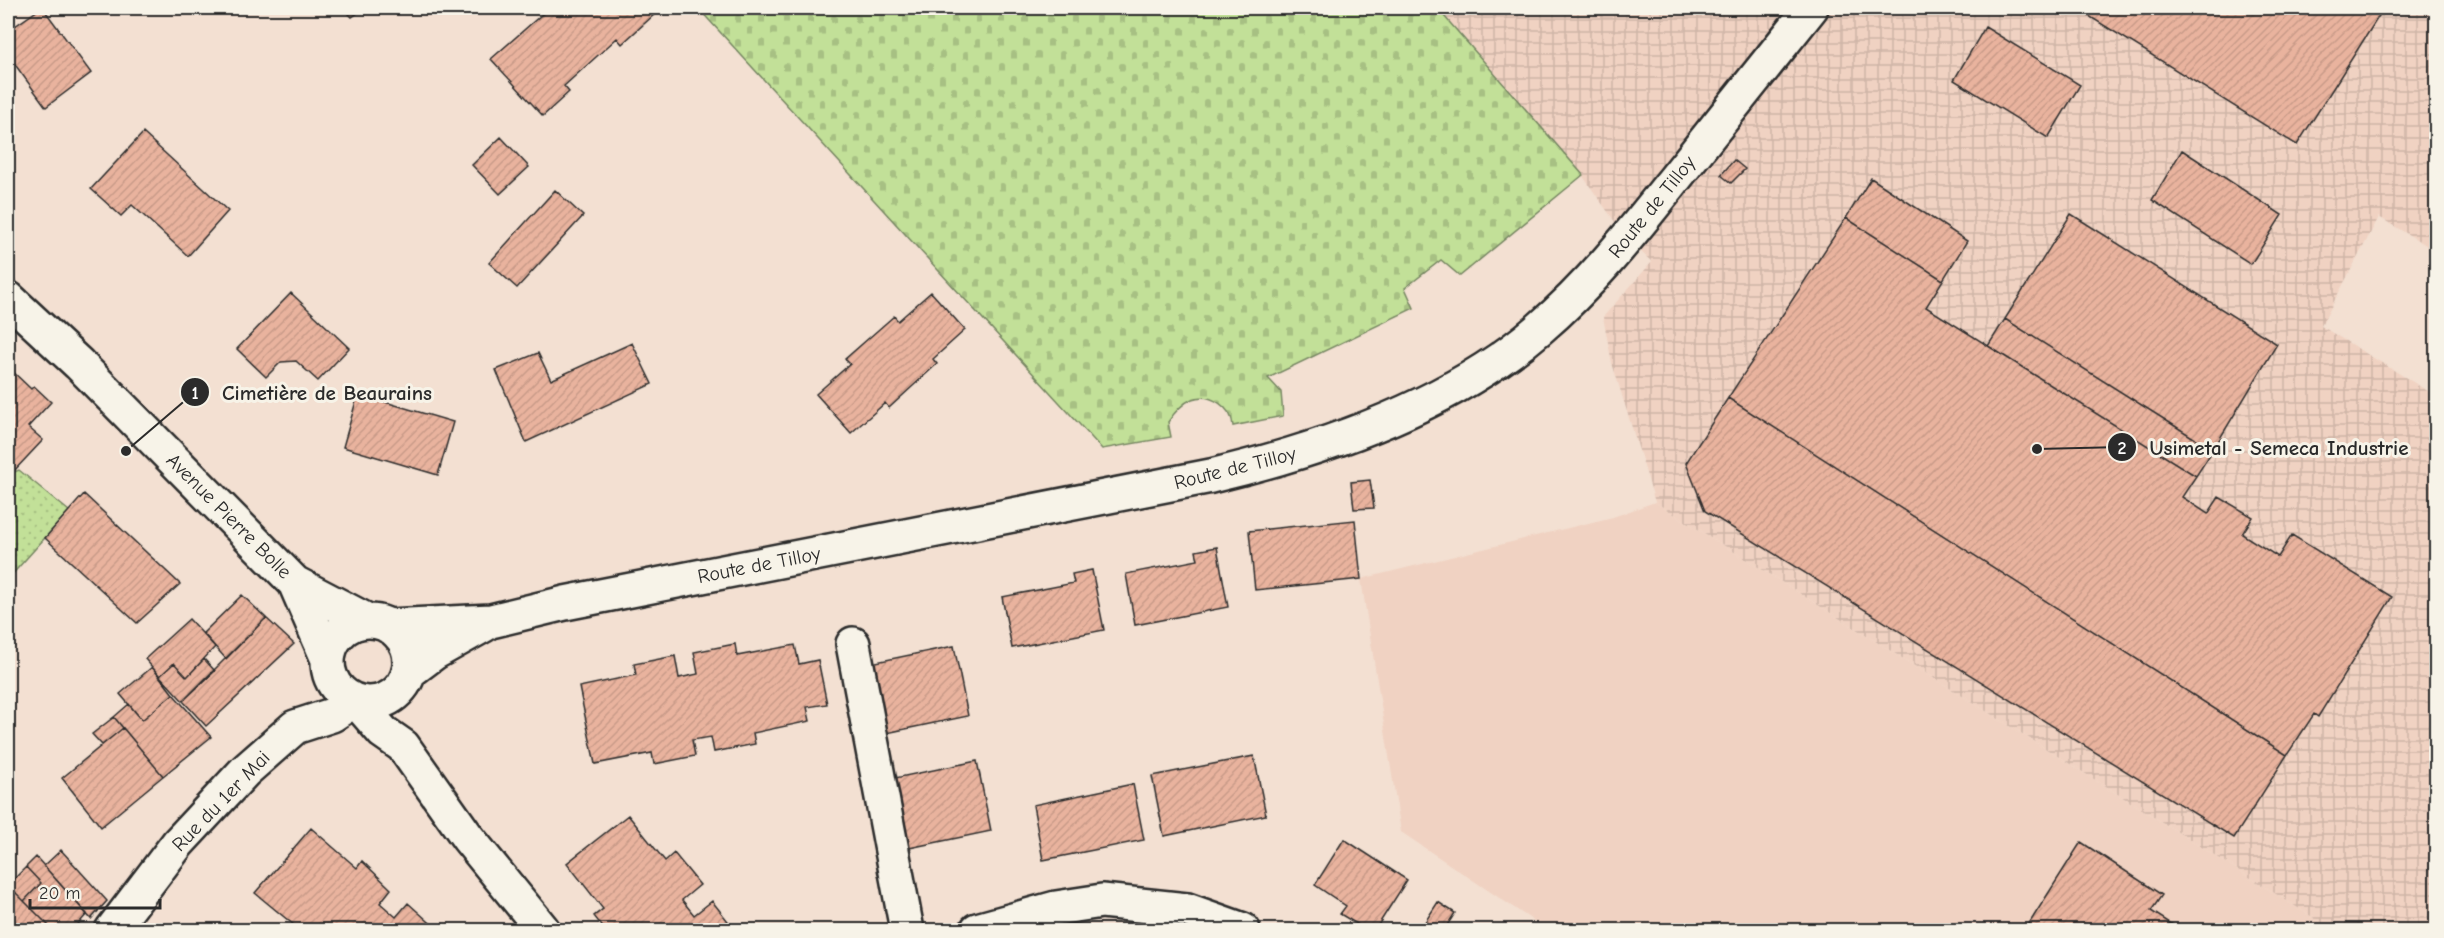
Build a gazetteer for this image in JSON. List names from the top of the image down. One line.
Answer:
{"streets":{"street":["Route de Tilloy","Avenue Pierre Bolle","Rue du 1er Mai"]},"crossings":[["Route de Tilloy","Avenue Pierre Bolle"],["Route de Tilloy","Rue du 1er Mai"],["Avenue Pierre Bolle","Rue du 1er Mai"]],"places":["Usimetal - Semeca Industrie","Cimetière de Beaurains"],"scale_bar":"20 m"}
